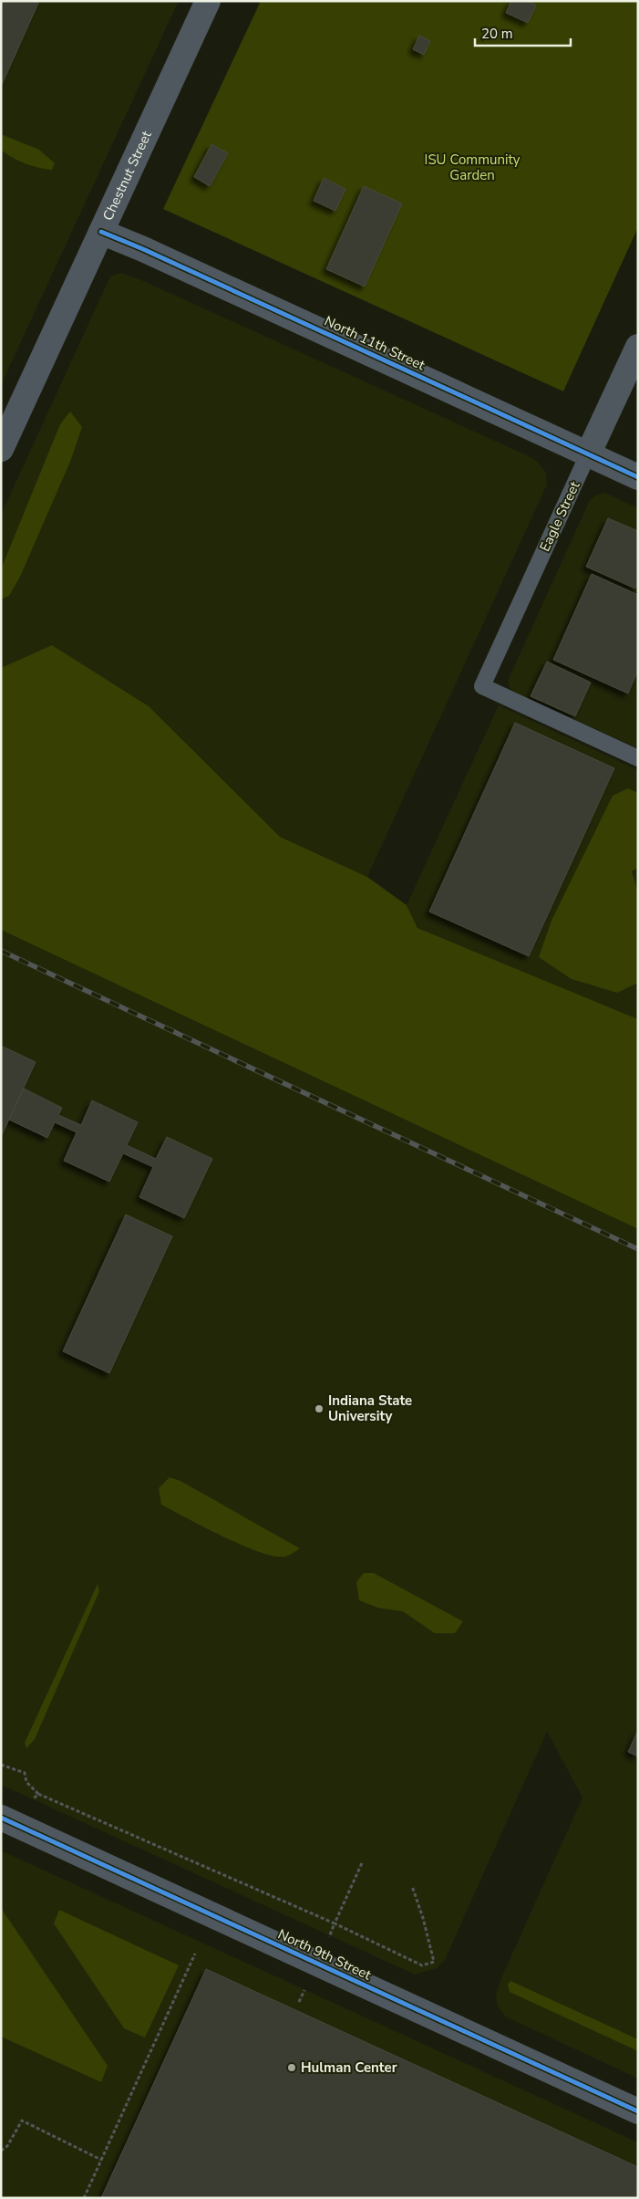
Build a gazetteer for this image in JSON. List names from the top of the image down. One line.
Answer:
{"streets":{"street":["Chestnut Street","North 11th Street","Eagle Street","North 9th Street"]},"crossings":[["Chestnut Street","North 11th Street"],["North 11th Street","Eagle Street"]],"parks":["ISU Community Garden"],"places":["Indiana State University","Hulman Center"],"scale_bar":"20 m"}
